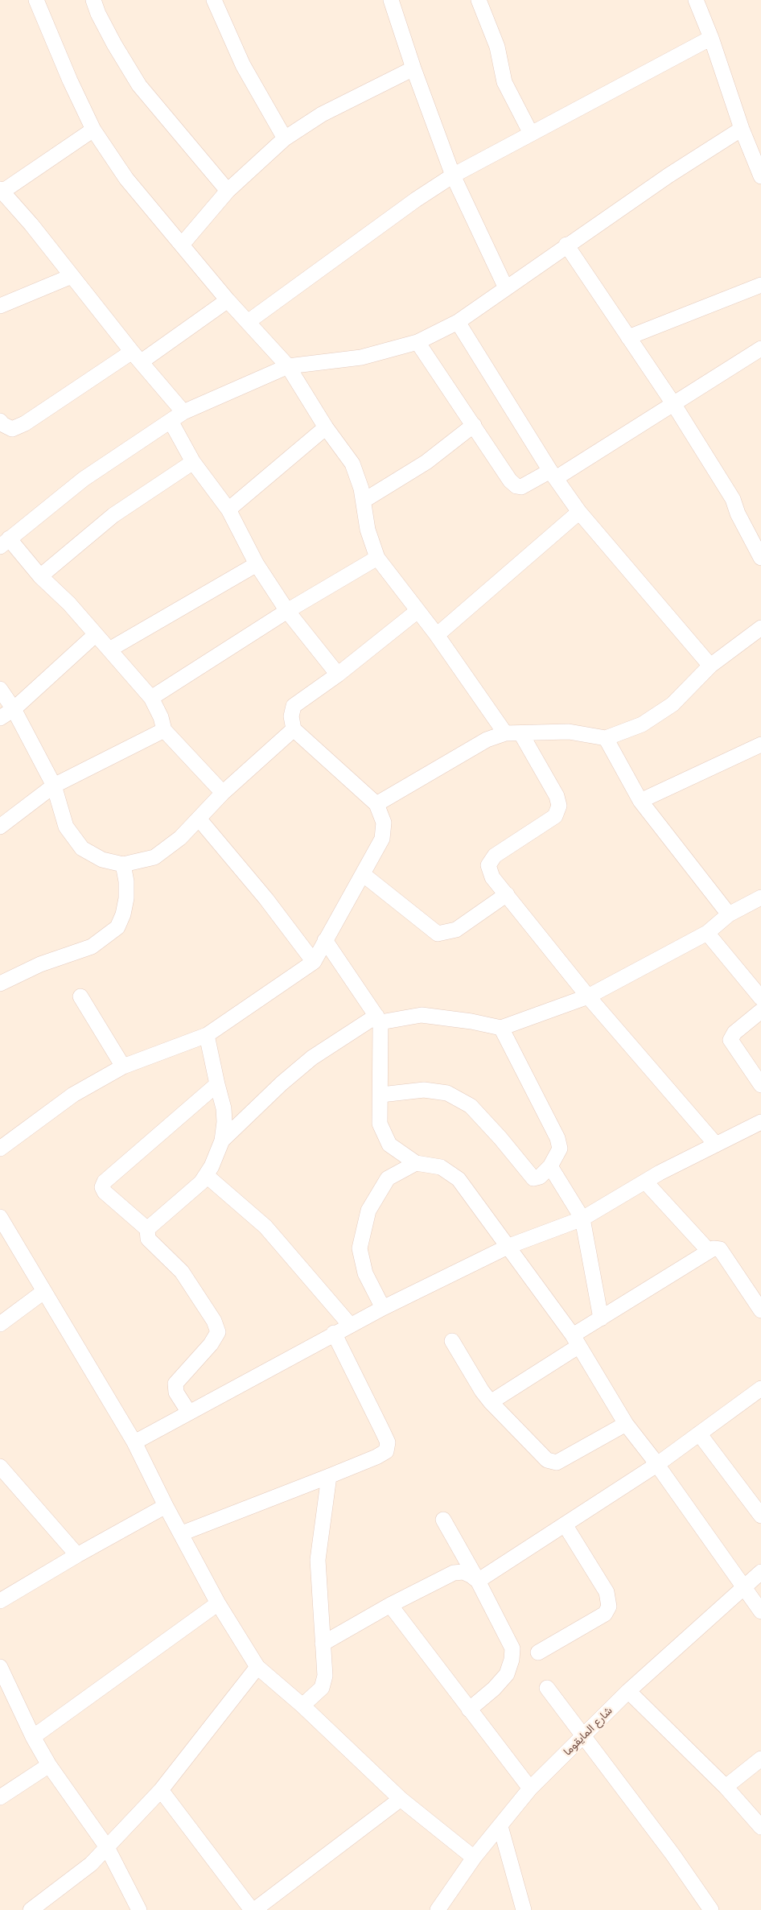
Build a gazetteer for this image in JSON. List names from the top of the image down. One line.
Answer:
{"streets":{"street":["شارع المايقوما"]}}
